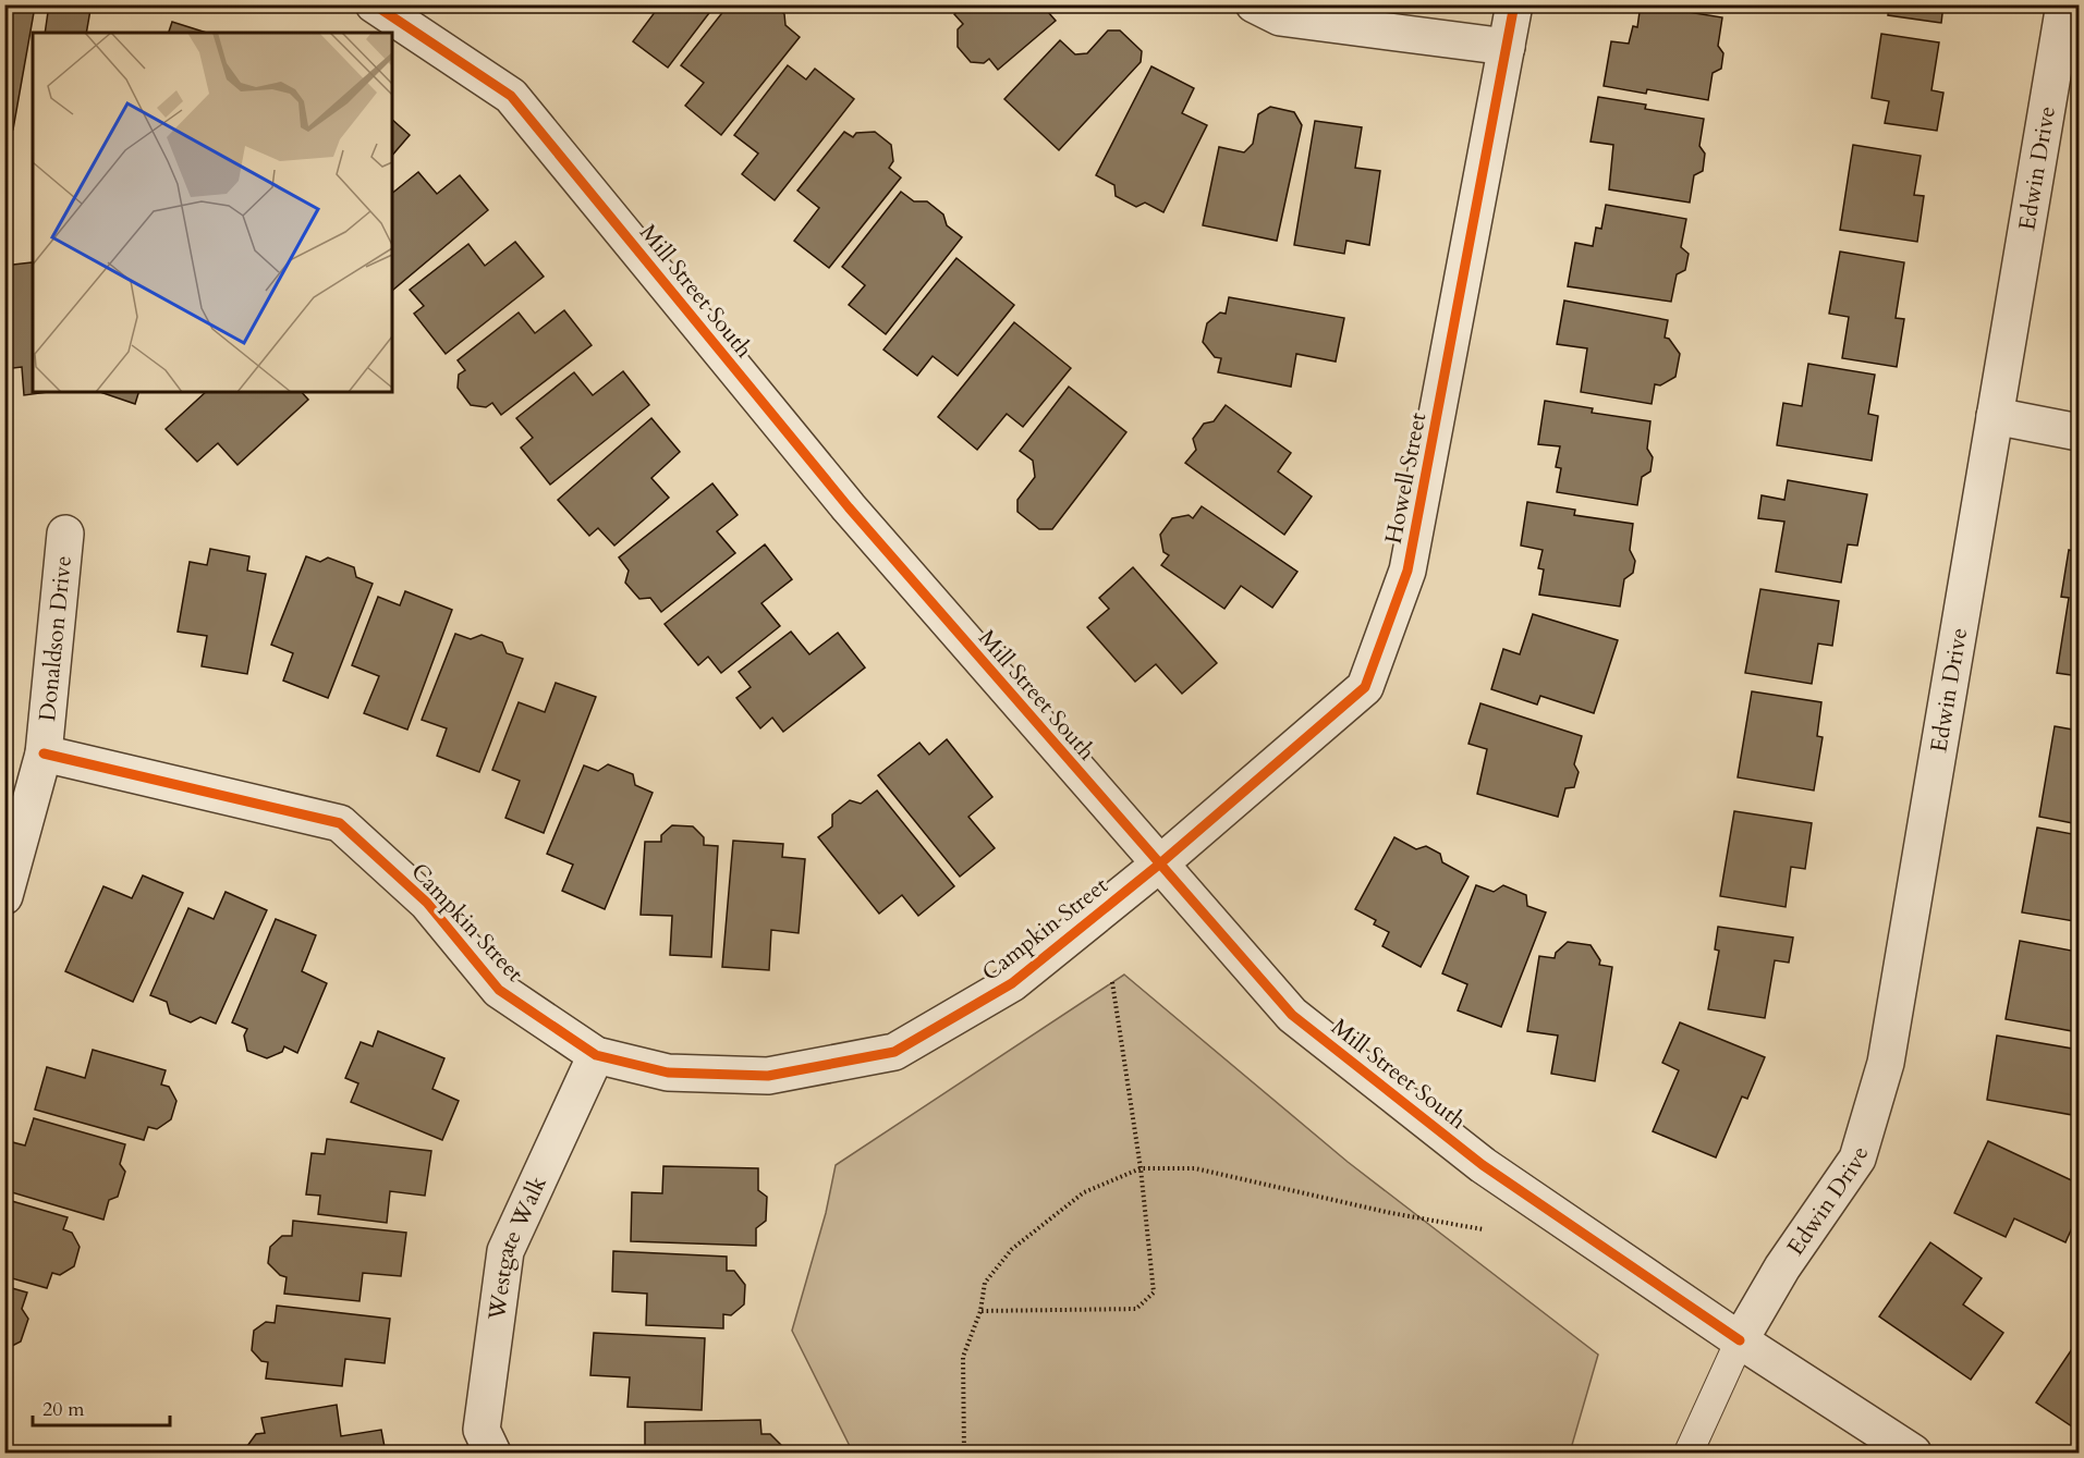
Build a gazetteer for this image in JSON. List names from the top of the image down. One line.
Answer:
{"streets":{"street":["Edwin Drive","Mill Street South","Howell Street","Donaldson Drive","Campkin Street","Westgate Walk"]},"crossings":[["Edwin Drive","Mill Street South"],["Mill Street South","Howell Street"],["Mill Street South","Campkin Street"],["Howell Street","Campkin Street"],["Donaldson Drive","Campkin Street"],["Campkin Street","Westgate Walk"]],"scale_bar":"20 m"}
